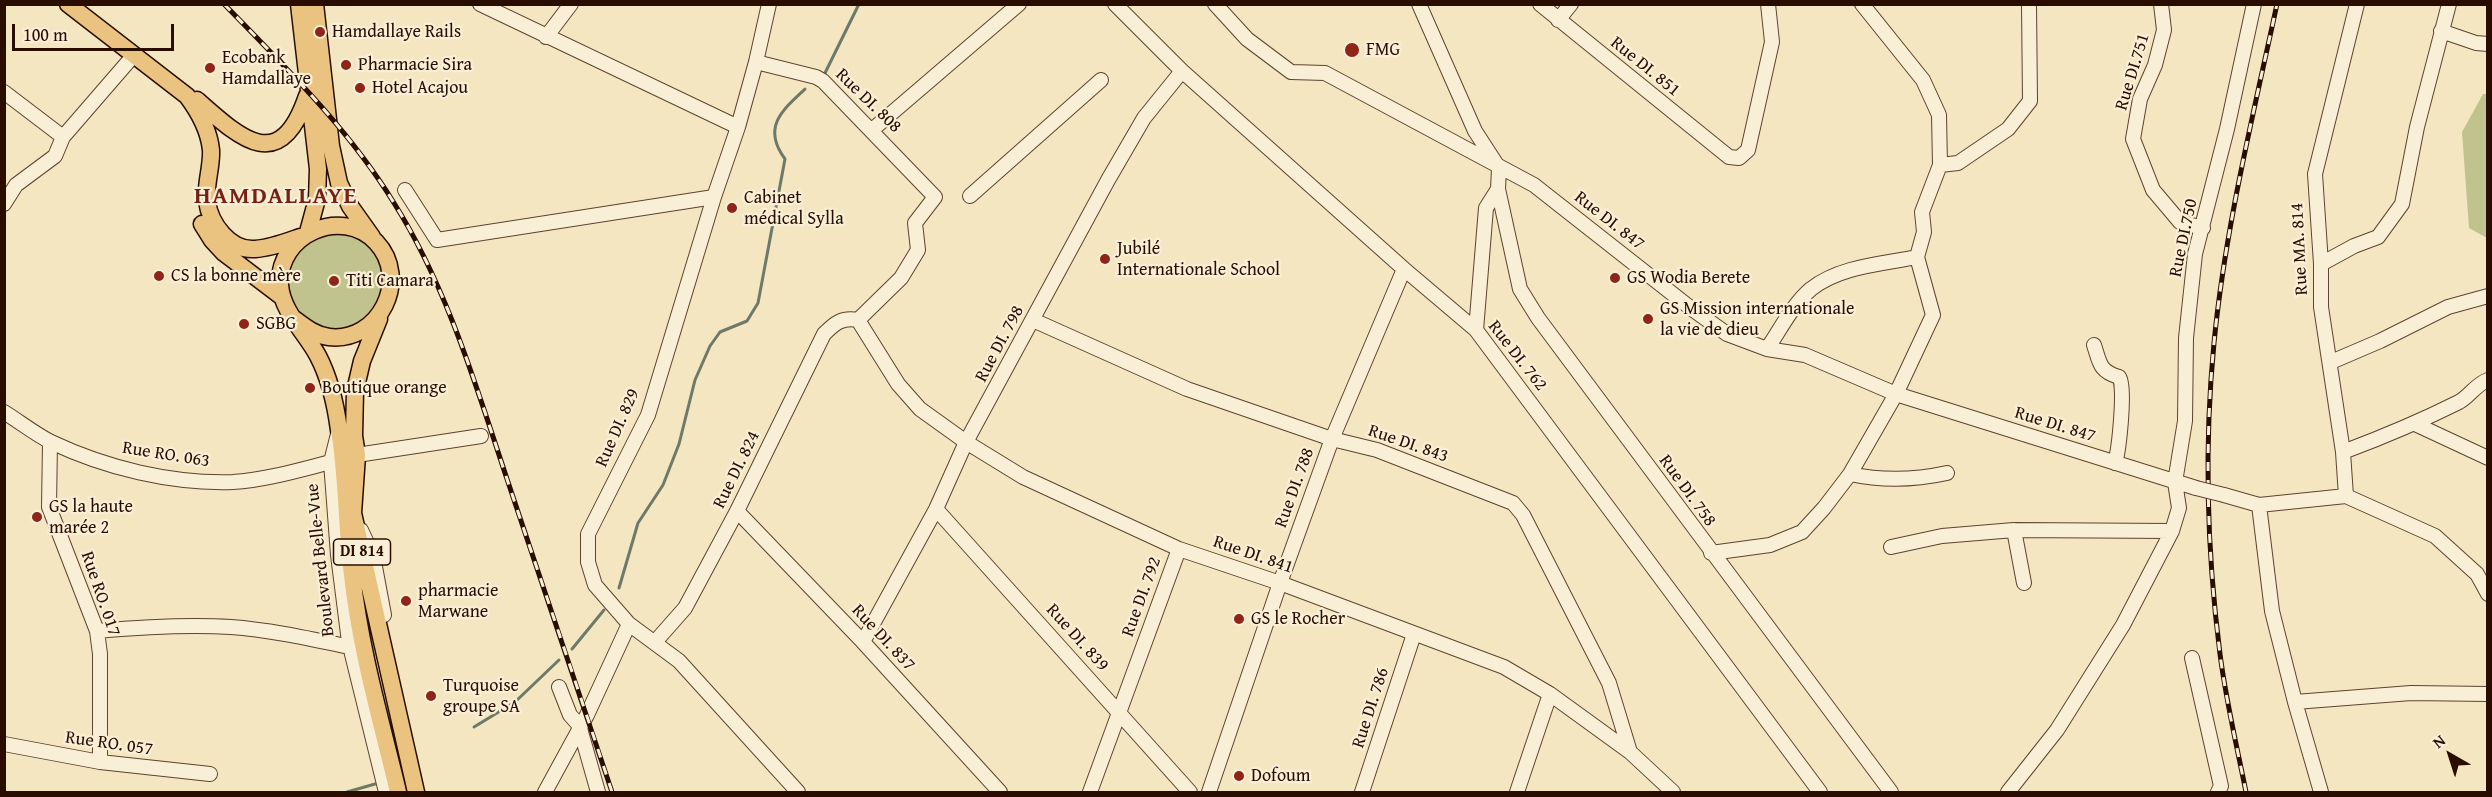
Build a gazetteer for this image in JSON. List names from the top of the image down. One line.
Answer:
{"streets":{"main road":["DI 814","Boulevard Belle-Vue"],"street":["Rue DI. 851","Rue DI.751","Rue DI. 808","Rue DI. 847","Rue DI.750","Rue MA. 814","Rue DI. 798","Rue DI. 762","Rue DI. 829","Rue DI. 843","Rue RO. 063","Rue DI. 824","Rue DI. 788","Rue DI. 758","Rue DI. 841","Rue RO. 017","Rue DI. 792","Rue DI. 837","Rue DI. 839","Rue DI. 786","Rue RO. 057"]},"crossings":[["Rue DI.751","Rue DI.750"],["Rue DI. 808","Rue DI. 829"],["Rue DI. 808","Rue DI. 824"],["Rue DI. 847","Rue DI.750"],["Rue DI. 847","Rue DI. 758"],["Rue DI. 798","Rue DI. 762"],["Rue DI. 798","Rue DI. 843"],["Rue DI. 798","Rue DI. 841"],["Rue DI. 798","Rue DI. 837"],["Rue DI. 798","Rue DI. 839"],["Rue DI. 762","Rue DI. 788"],["Rue DI. 762","Rue DI. 758"],["Rue DI. 829","Rue DI. 824"],["Rue DI. 843","Rue DI. 788"],["Rue DI. 843","Rue DI. 841"],["Rue RO. 063","Boulevard Belle-Vue"],["Rue RO. 063","Rue RO. 017"],["Rue DI. 824","Rue DI. 841"],["Rue DI. 824","Rue DI. 837"],["Rue DI. 788","Rue DI. 841"],["Rue DI. 841","Rue DI. 792"],["Rue DI. 841","Rue DI. 786"],["Rue RO. 017","Rue RO. 057"],["Rue DI. 792","Rue DI. 839"]],"districts":["HAMDALLAYE"],"places":["Hamdallaye Rails","FMG","Pharmacie Sira","Ecobank Hamdallaye","Hotel Acajou","Cabinet médical Sylla","Jubilé Internationale School","CS la bonne mère","GS Wodia Berete","Titi Camara","GS Mission internationale la vie de dieu","SGBG","Boutique orange","GS la haute marée 2","pharmacie Marwane","GS le Rocher","Turquoise groupe SA","Dofoum"],"scale_bar":"100 m","north":"top left"}
